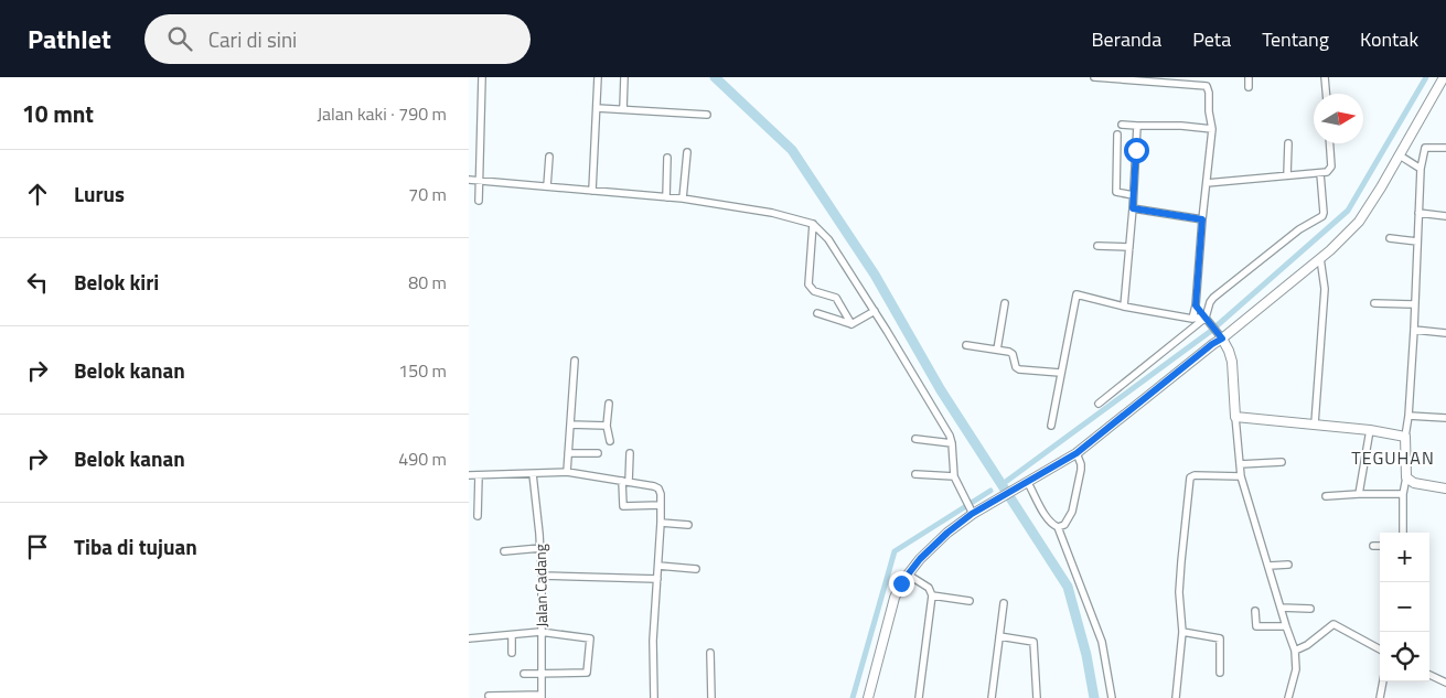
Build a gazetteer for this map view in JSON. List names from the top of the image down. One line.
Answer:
{"streets":{"street":["Jalan Cadang"]},"districts":["TEGUHAN"],"north":"right","page":{"header":"Pathlet","search":"Cari di sini","nav":["Beranda","Peta","Tentang","Kontak"],"heading":["10 mnt","Jalan kaki · 790 m"],"list":[["Lurus","70 m"],["Belok kiri","80 m"],["Belok kanan","150 m"],["Belok kanan","490 m"],"Tiba di tujuan"],"map_buttons":["+","−"]}}
